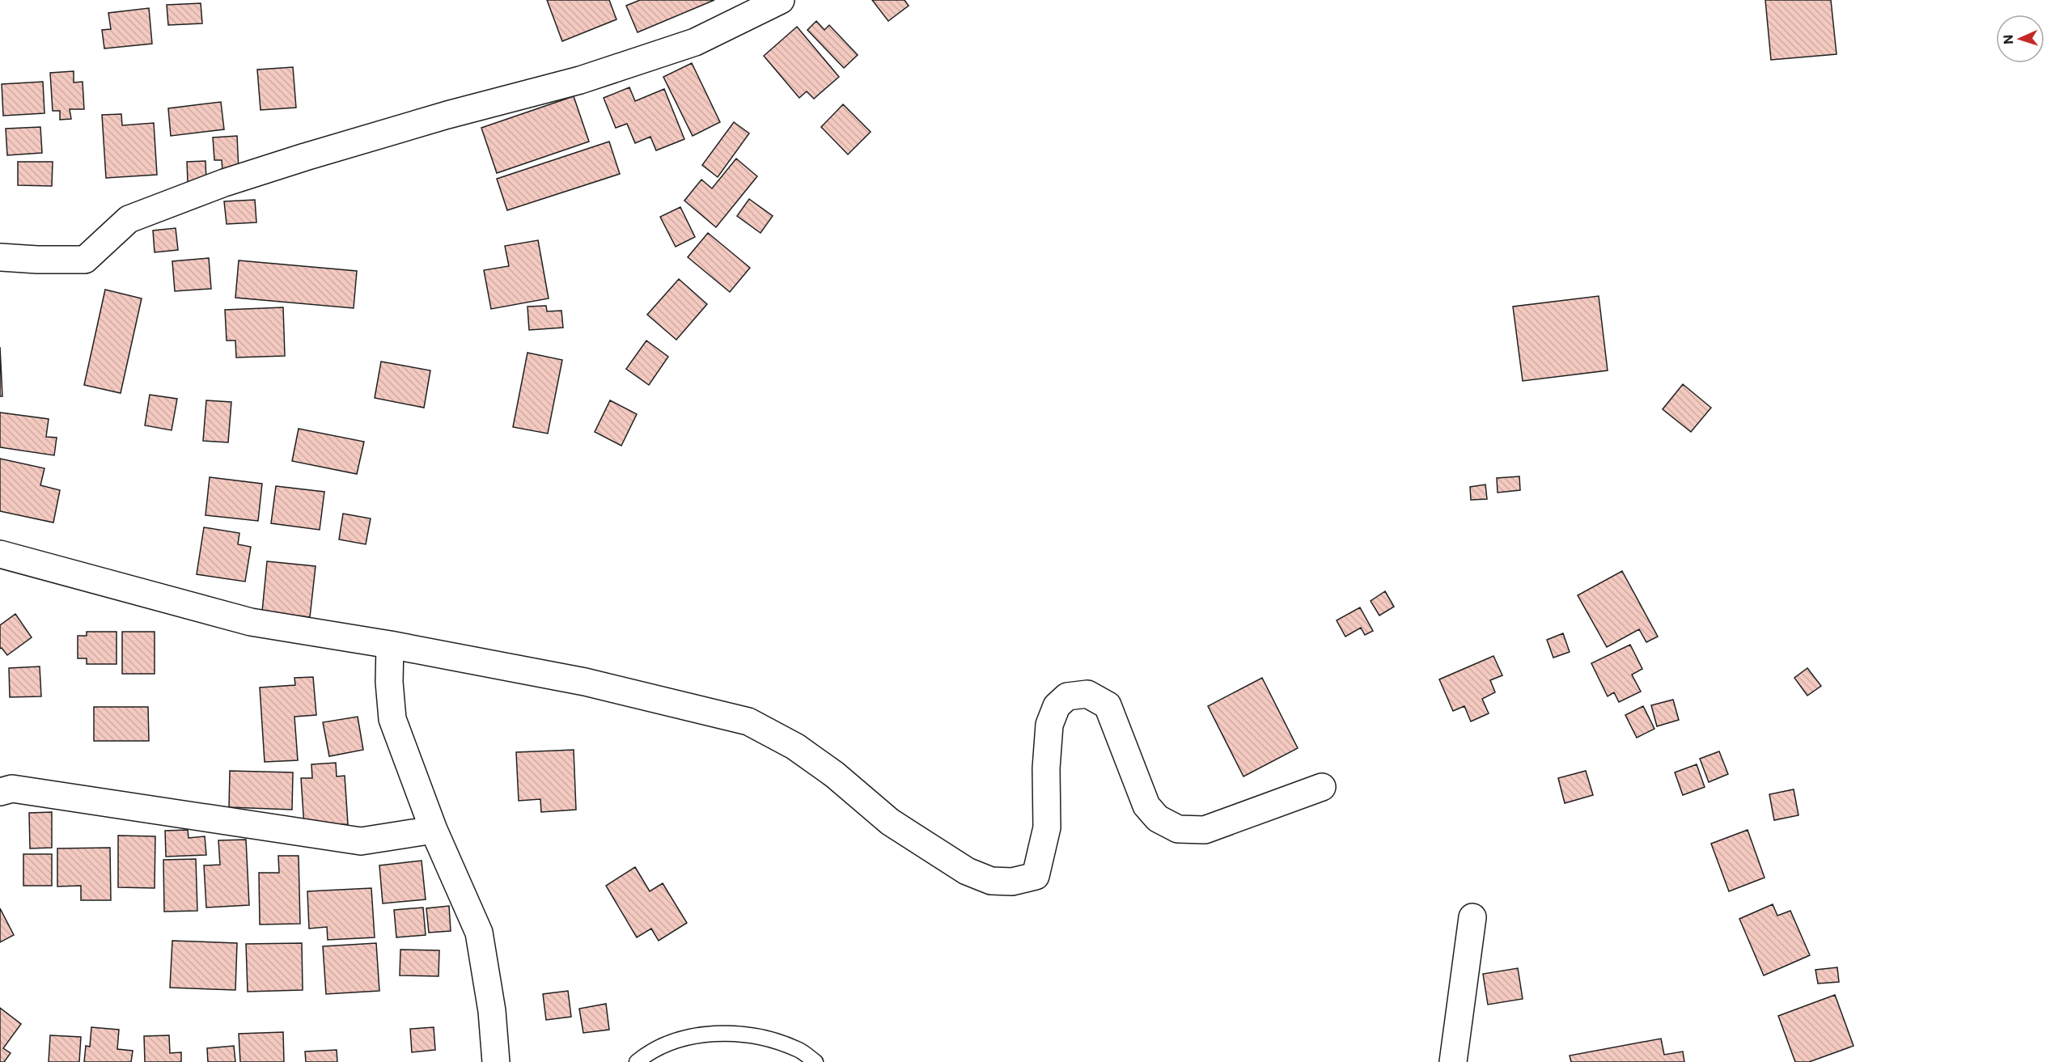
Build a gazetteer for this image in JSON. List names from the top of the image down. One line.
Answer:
{"north":"left"}
